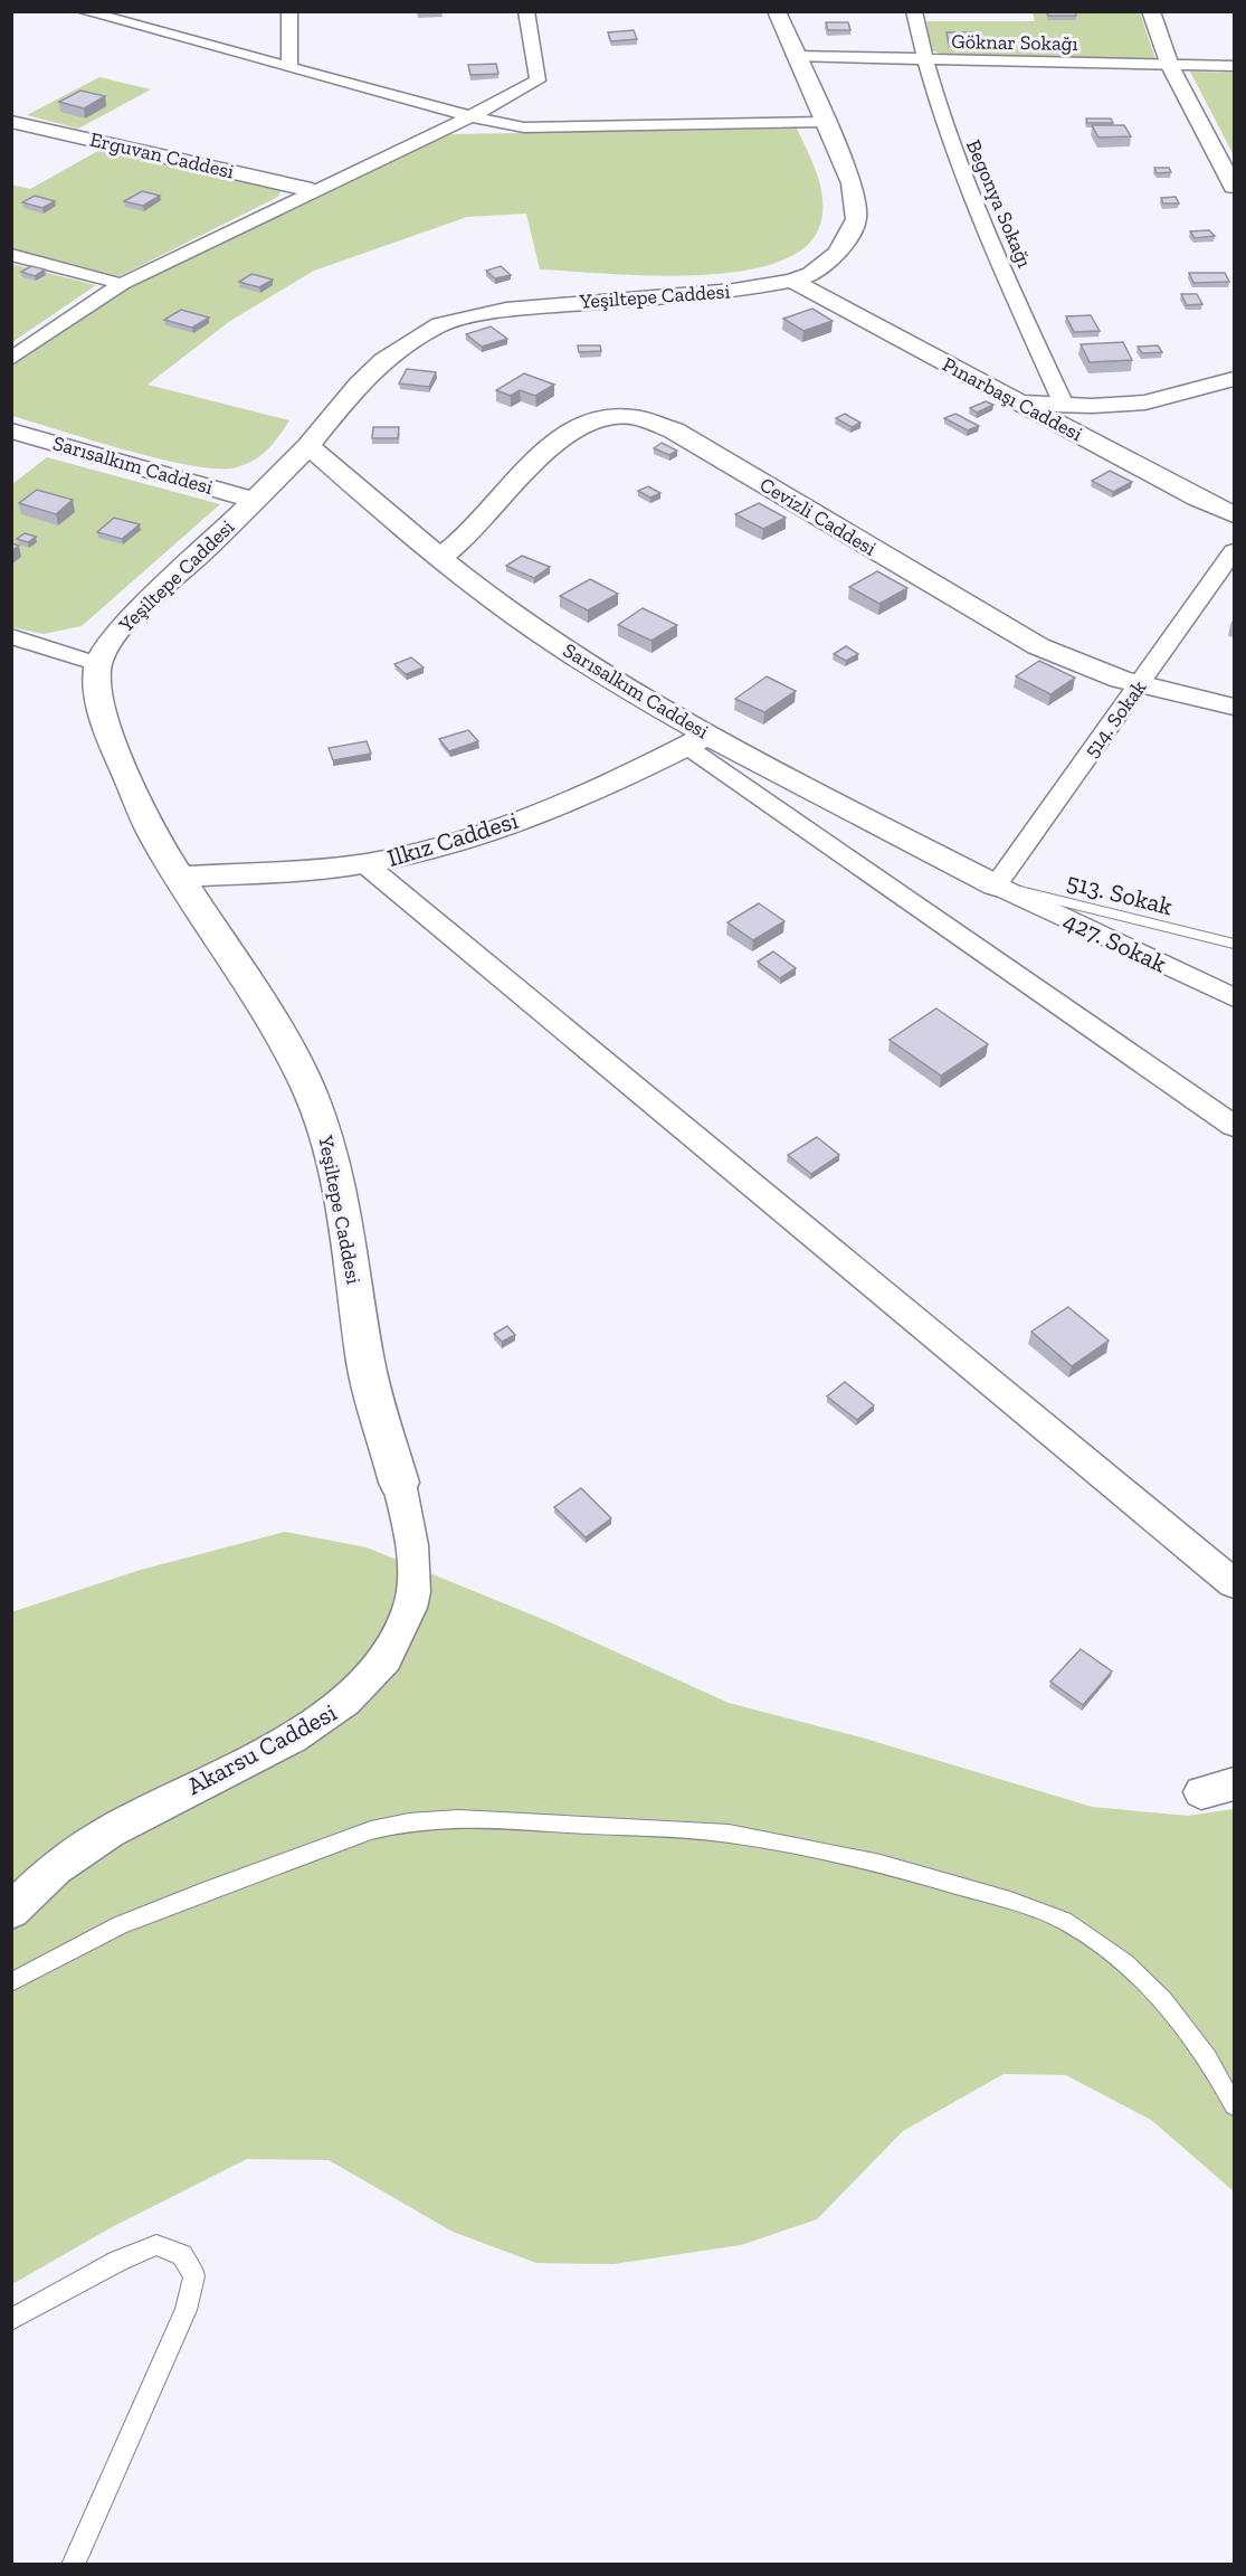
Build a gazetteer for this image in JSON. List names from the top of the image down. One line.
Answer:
{"streets":{"street":["Göknar Sokağı","Erguvan Caddesi","Begonya Sokağı","Yeşiltepe Caddesi","Pınarbaşı Caddesi","Sarısalkım Caddesi","Cevizli Caddesi","514. Sokak","Ilkız Caddesi","427. Sokak","Akarsu Caddesi"],"lane":["513. Sokak"]},"crossings":[["Göknar Sokağı","Begonya Sokağı"],["Göknar Sokağı","Yeşiltepe Caddesi"],["Yeşiltepe Caddesi","Pınarbaşı Caddesi"],["Yeşiltepe Caddesi","Sarısalkım Caddesi"],["Yeşiltepe Caddesi","Ilkız Caddesi"],["Yeşiltepe Caddesi","Akarsu Caddesi"],["Sarısalkım Caddesi","Cevizli Caddesi"],["Sarısalkım Caddesi","514. Sokak"],["Sarısalkım Caddesi","Ilkız Caddesi"],["Sarısalkım Caddesi","513. Sokak"],["Sarısalkım Caddesi","427. Sokak"],["Cevizli Caddesi","514. Sokak"],["514. Sokak","513. Sokak"],["514. Sokak","427. Sokak"],["513. Sokak","427. Sokak"]]}
